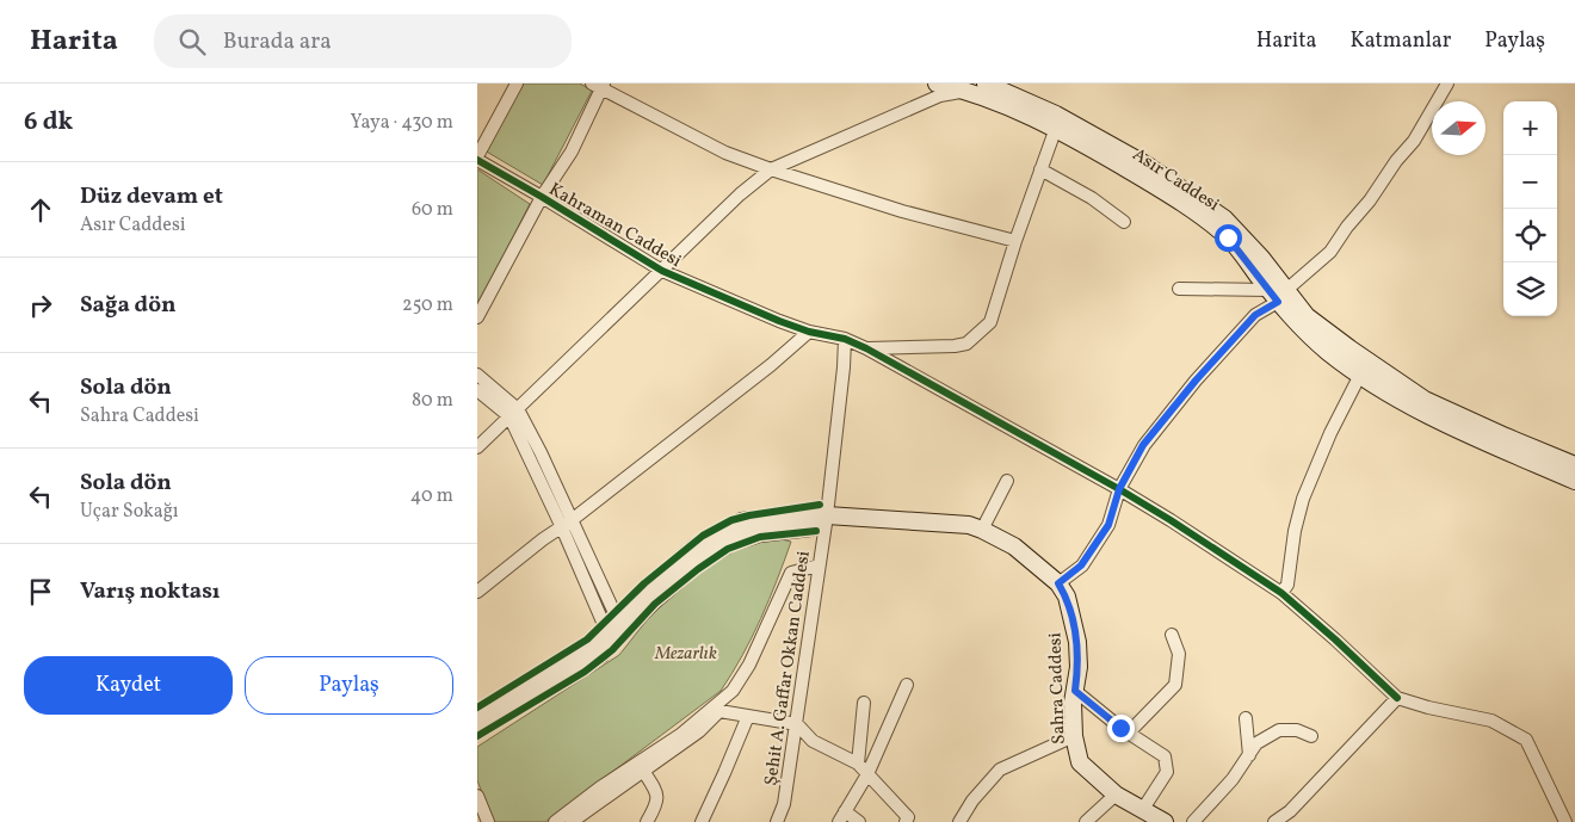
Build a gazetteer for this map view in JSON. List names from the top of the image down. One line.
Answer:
{"streets":{"street":["Asır Caddesi","Kahraman Caddesi","Şehit A. Gaffar Okkan Caddesi","Sahra Caddesi"]},"crossings":[["Kahraman Caddesi","Şehit A. Gaffar Okkan Caddesi"],["Şehit A. Gaffar Okkan Caddesi","Sahra Caddesi"]],"parks":["Mezarlık"],"north":"right","page":{"header":"Harita","search":"Burada ara","nav":["Harita","Katmanlar","Paylaş"],"heading":["6 dk","Yaya · 430 m"],"map_buttons":["+","−"],"list":[["Düz devam et","Asır Caddesi","60 m"],["Sağa dön","250 m"],["Sola dön","Sahra Caddesi","80 m"],["Sola dön","Uçar Sokağı","40 m"],"Varış noktası"],"buttons":["Kaydet","Paylaş"]}}
